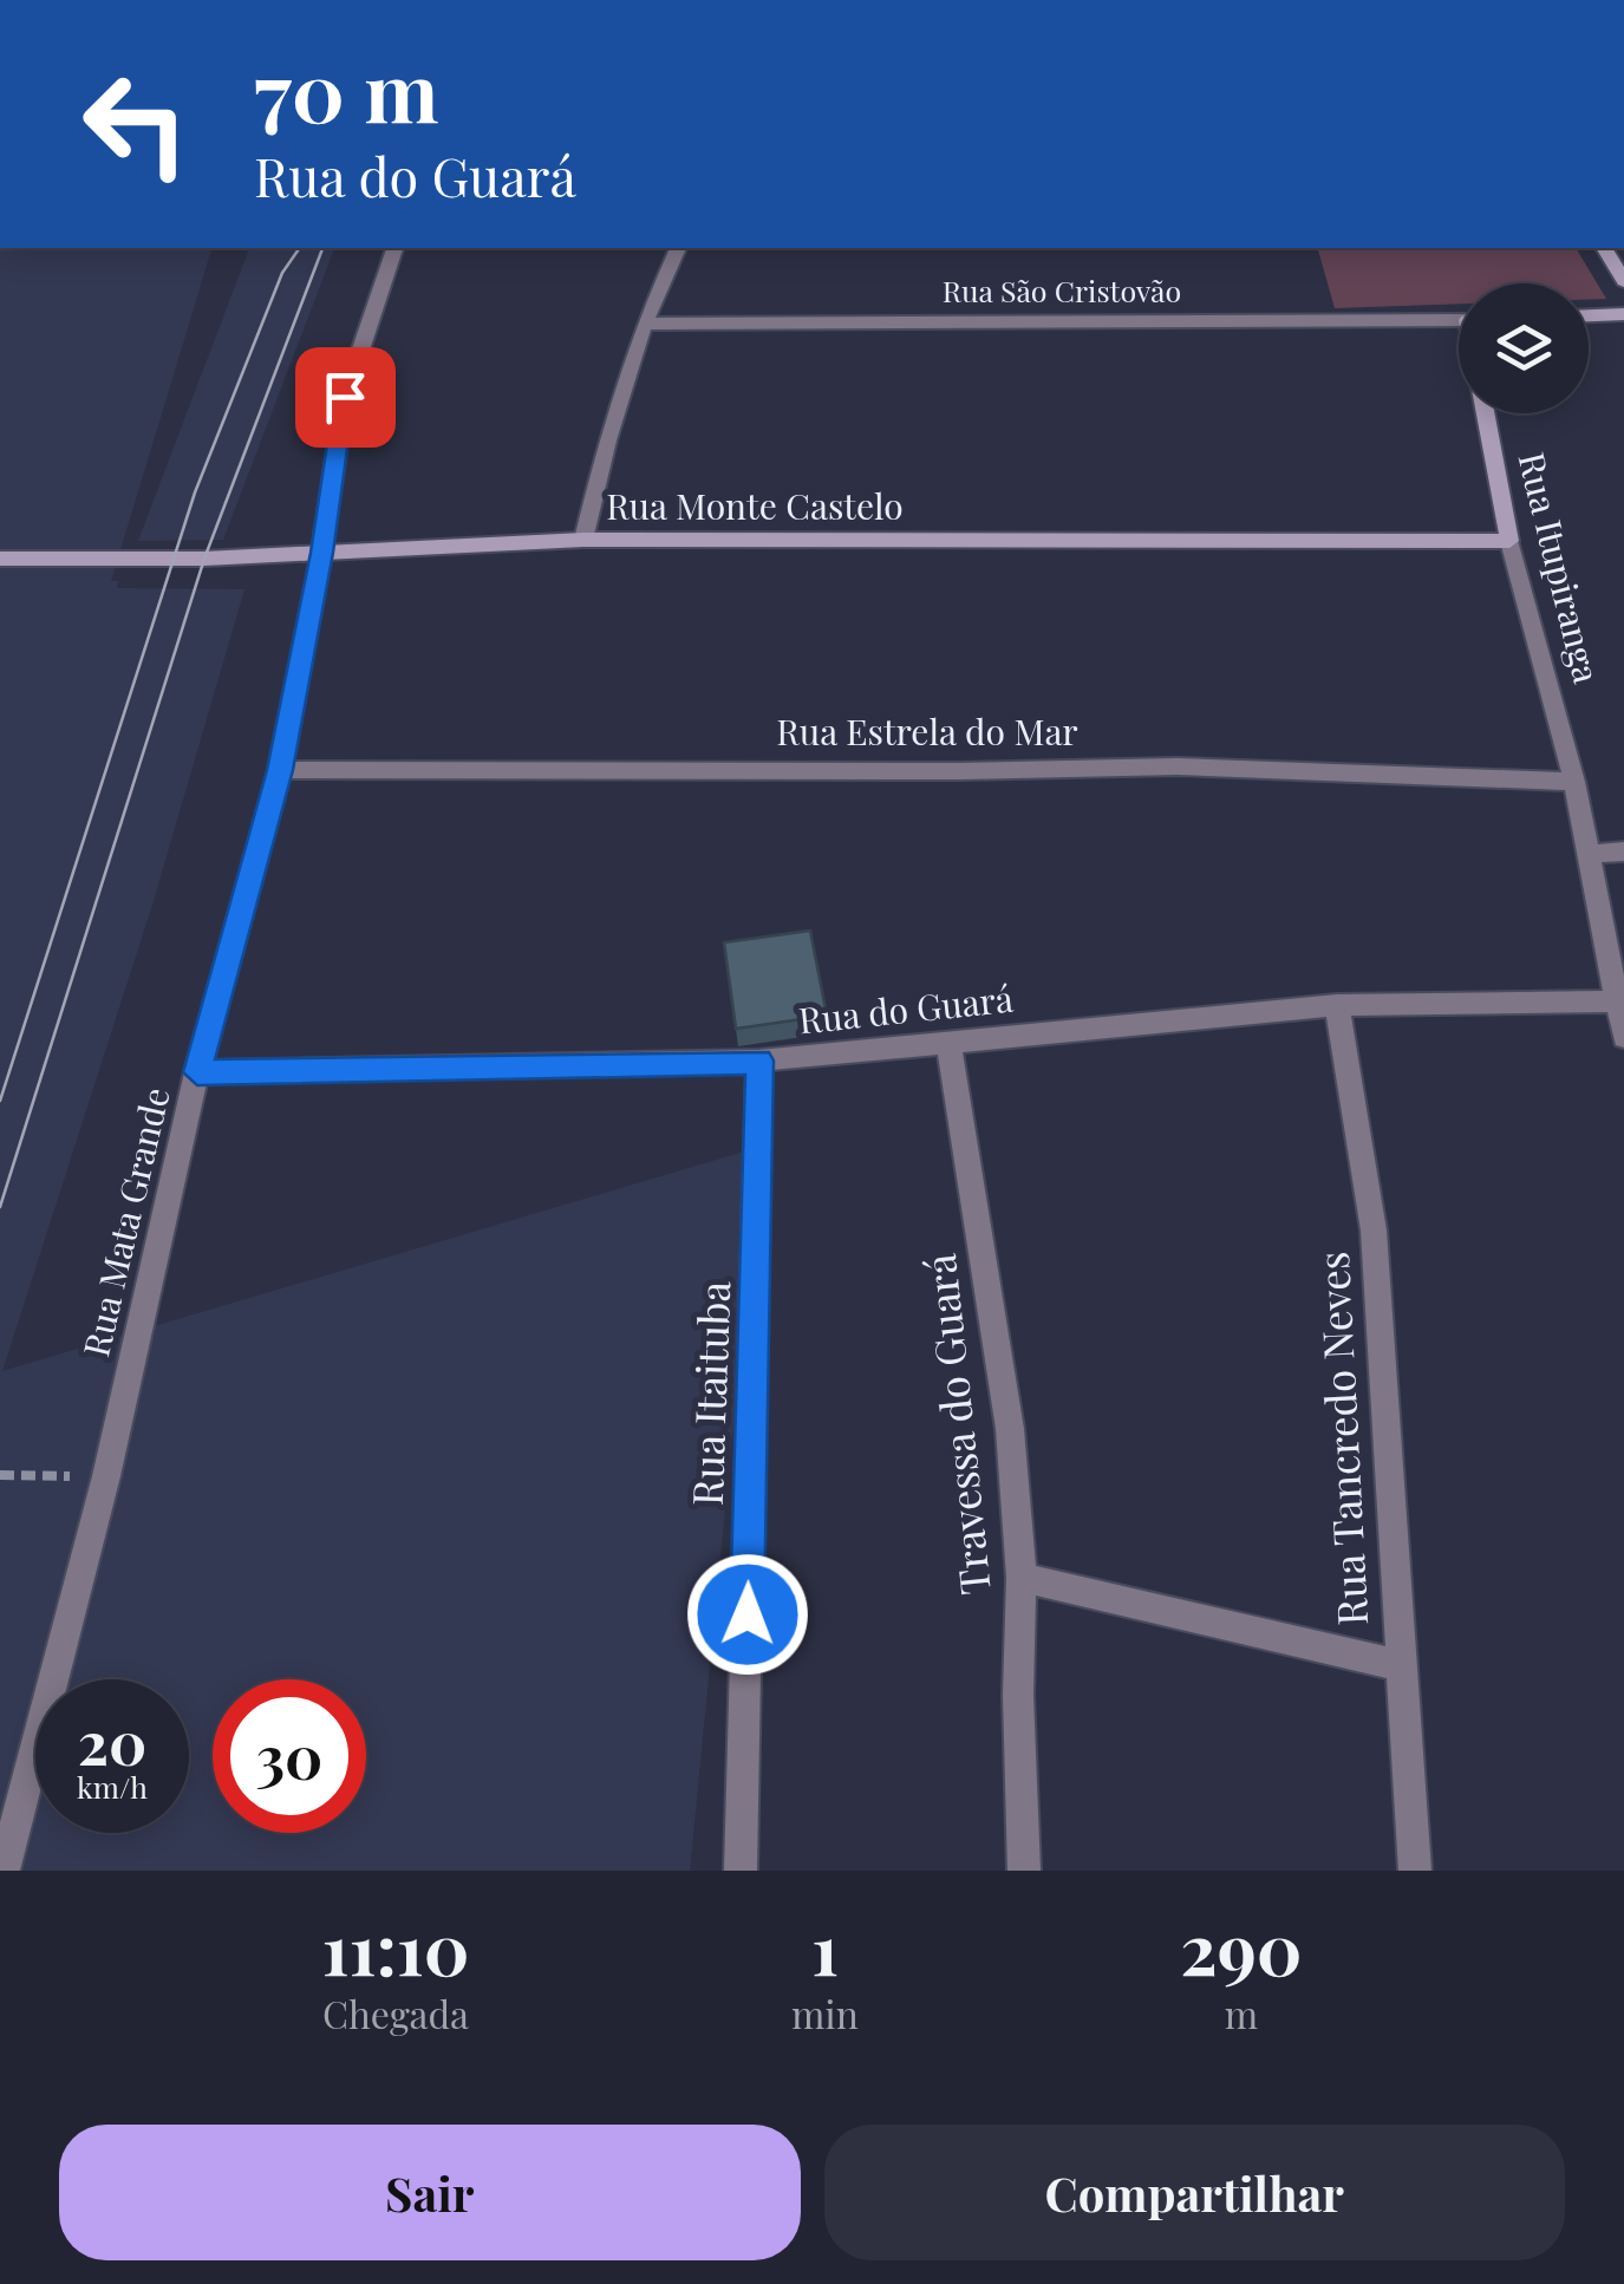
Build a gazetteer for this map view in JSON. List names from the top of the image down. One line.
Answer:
{"streets":{"street":["Rua São Cristovão","Rua Monte Castelo","Rua Itupiranga","Rua Estrela do Mar","Rua do Guará","Rua Mata Grande","Rua Itaituba","Travessa do Guará","Rua Tancredo Neves"]},"crossings":[["Rua Monte Castelo","Rua Itupiranga"],["Rua Monte Castelo","Rua Mata Grande"],["Rua Itupiranga","Rua Estrela do Mar"],["Rua Itupiranga","Rua do Guará"],["Rua Estrela do Mar","Rua Mata Grande"],["Rua do Guará","Rua Mata Grande"],["Rua do Guará","Rua Itaituba"],["Rua do Guará","Travessa do Guará"],["Rua do Guará","Rua Tancredo Neves"]],"page":{"turn":["70 m","Rua do Guará"],"speed":"20 km/h","limit":"30","eta":["11:10","Chegada","1","min","290","m"],"buttons":["Sair","Compartilhar"]}}
